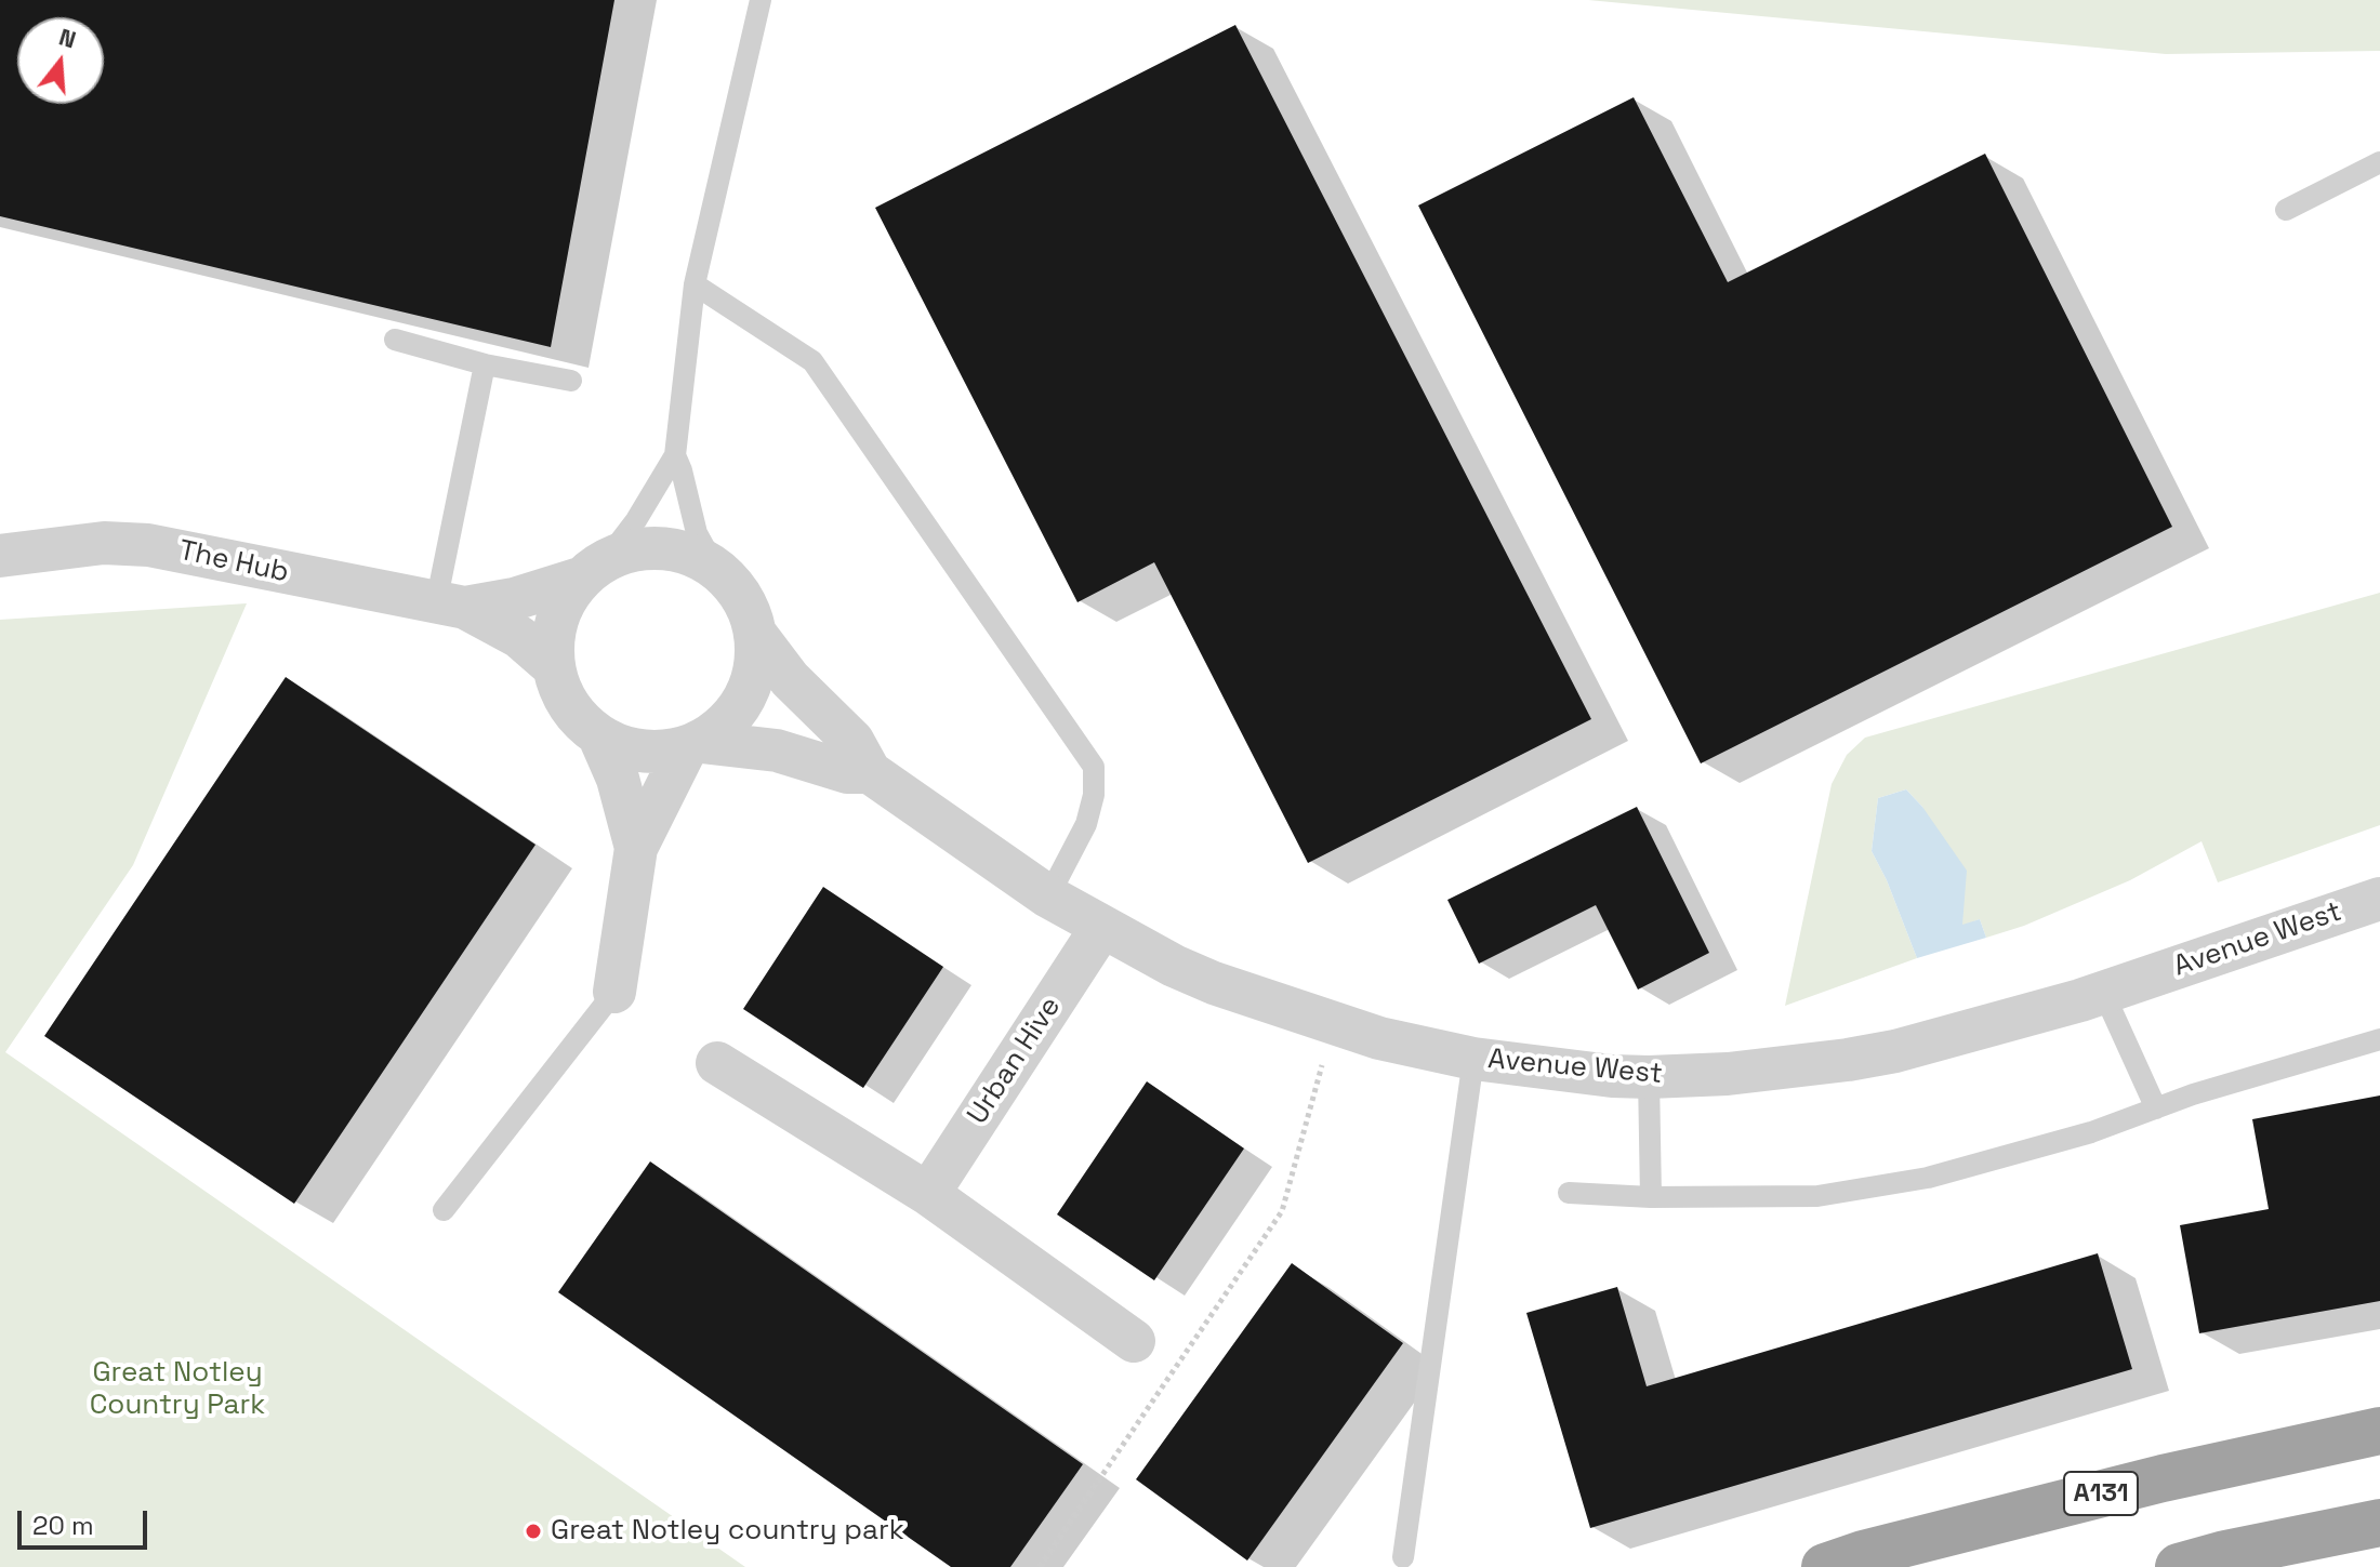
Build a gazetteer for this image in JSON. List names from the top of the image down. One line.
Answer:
{"streets":{"highway":["A131"],"street":["The Hub","Avenue West","Urban Hive"]},"crossings":[["The Hub","Avenue West"],["Avenue West","Urban Hive"]],"parks":["Great Notley Country Park"],"places":["Great Notley country park"],"scale_bar":"20 m","north":"top"}
